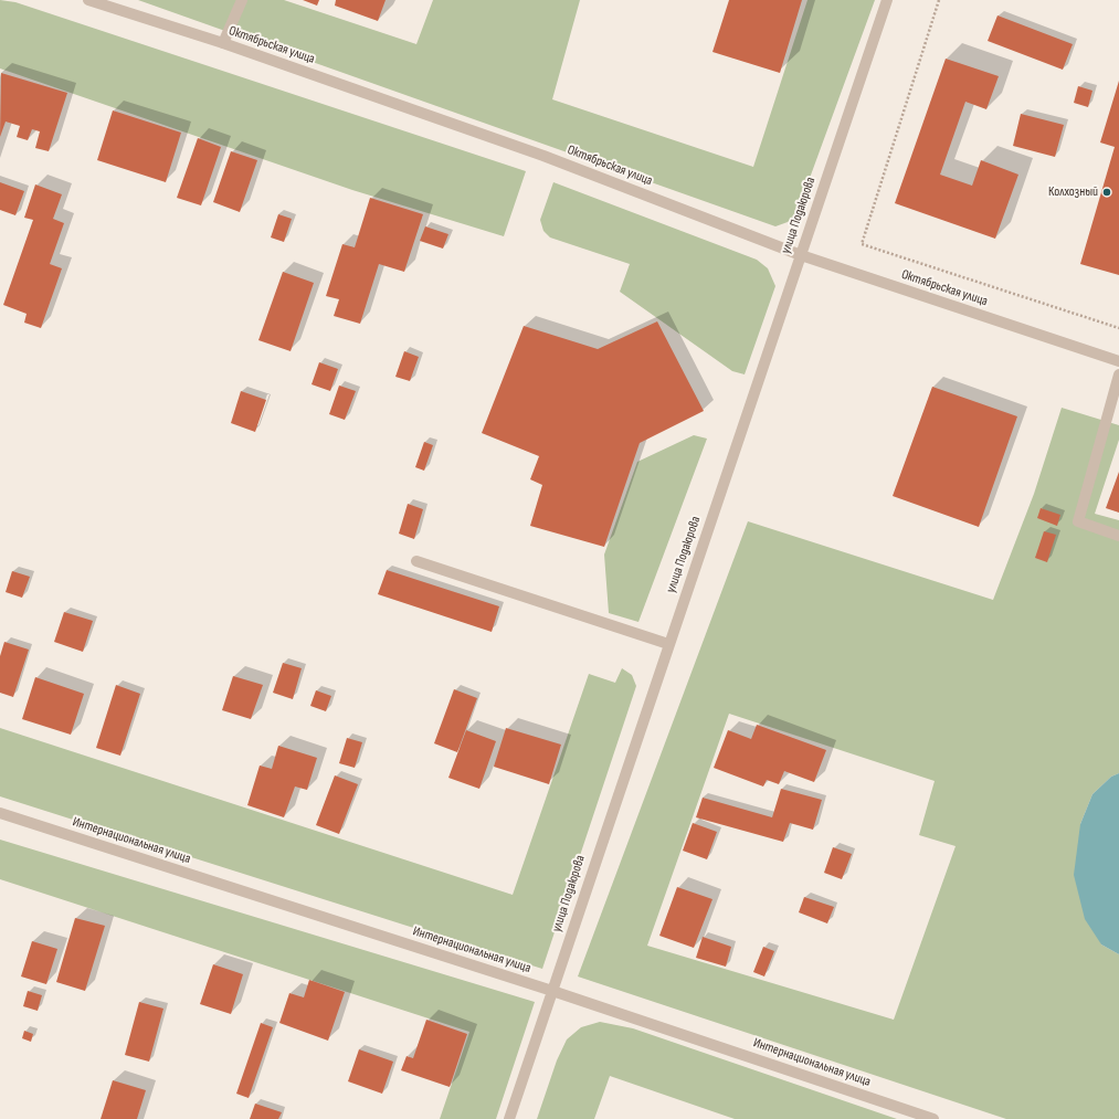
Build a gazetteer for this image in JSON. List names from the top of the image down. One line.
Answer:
{"streets":{"street":["Октябрьская улица","улица Подаюрова","Интернациональная улица"]},"crossings":[["Октябрьская улица","улица Подаюрова"],["улица Подаюрова","Интернациональная улица"]],"places":["Колхозный"]}
